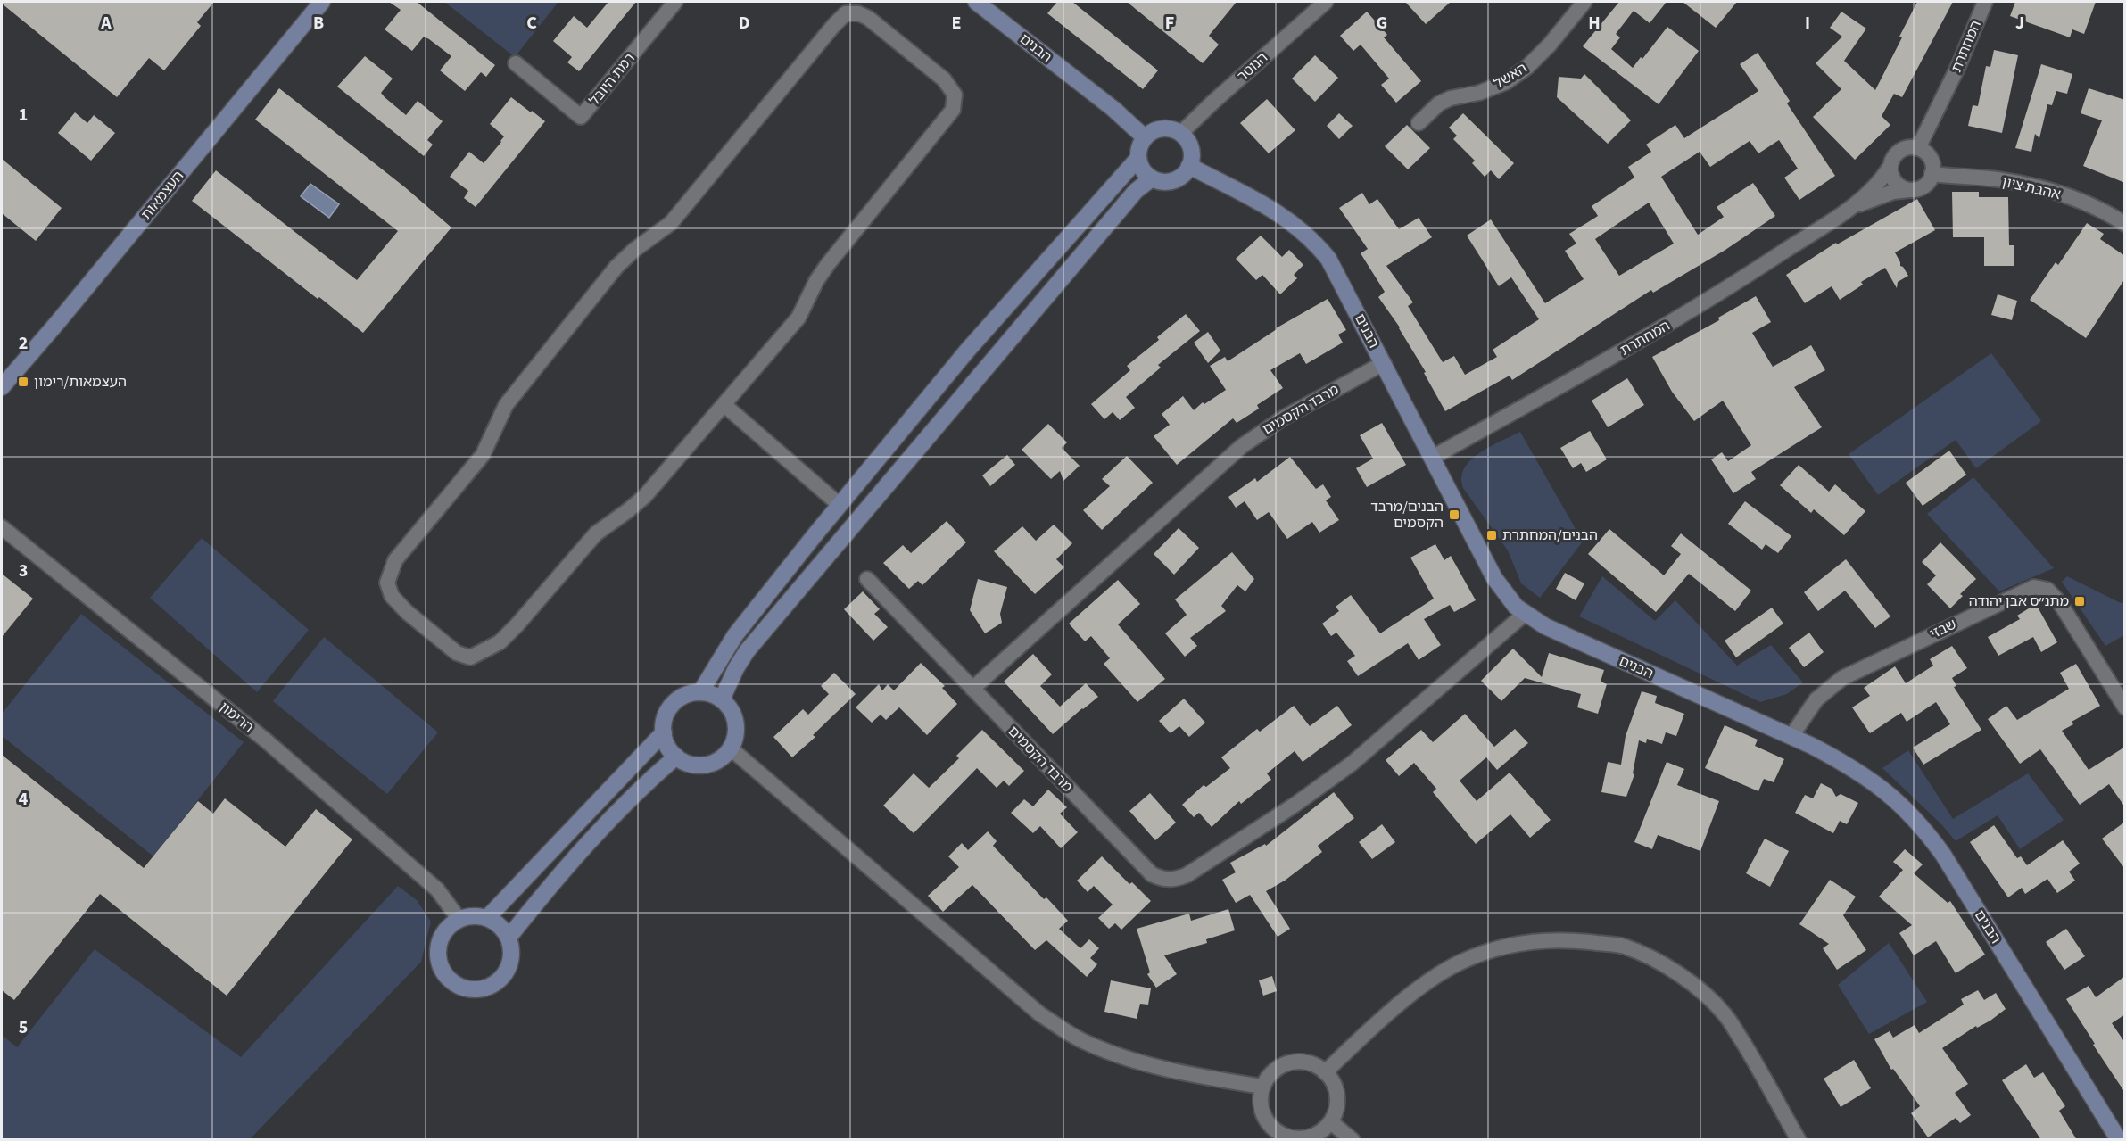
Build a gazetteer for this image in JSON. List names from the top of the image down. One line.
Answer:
{"streets":{"street":["המחתרת","הבנים","הנוטר","האשל","רמת היובל","אהבת ציון","העצמאות","מרבד הקסמים","שבזי","הרימון"]},"crossings":[["המחתרת","הבנים"],["המחתרת","אהבת ציון"],["הבנים","הנוטר"],["הבנים","מרבד הקסמים"],["הבנים","שבזי"]],"places":{"transit":["העצמאות/רימון","הבנים/מרבד הקסמים","הבנים/המחתרת","מתנ״ס אבן יהודה"]},"grid":{"columns":["A","B","C","D","E","F","G","H","I","J"],"rows":["1","2","3","4","5"]}}
